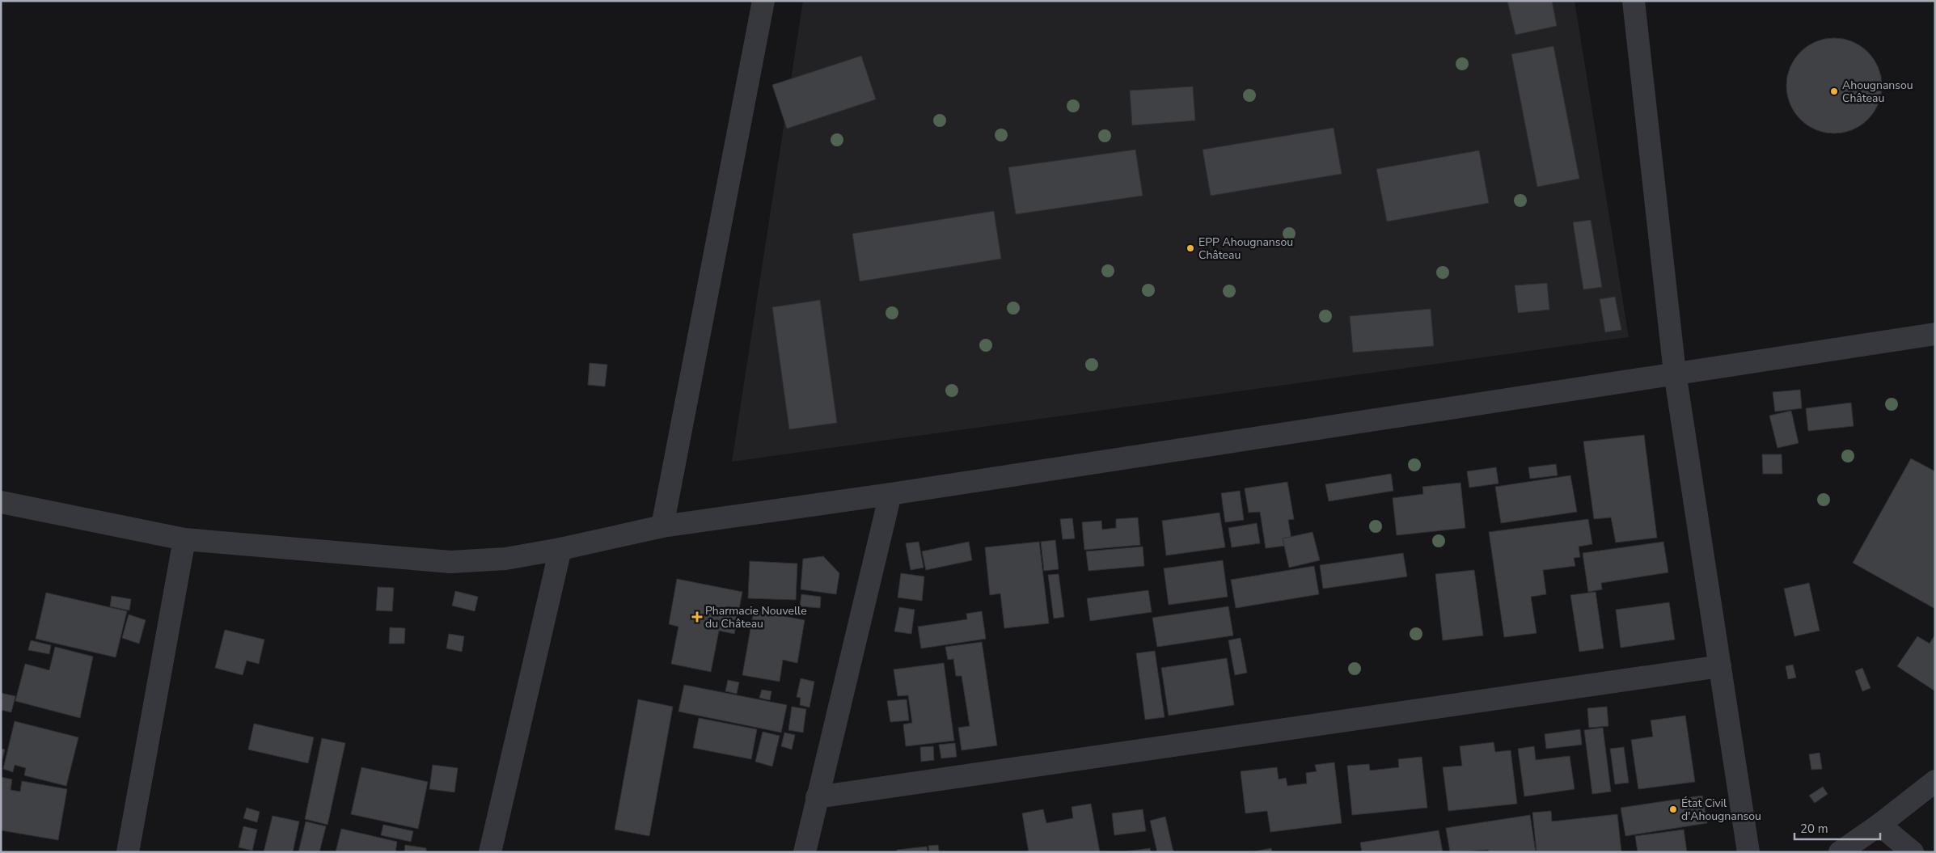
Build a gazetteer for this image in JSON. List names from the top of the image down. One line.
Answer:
{"places":{"other":["Ahougnansou Château","EPP Ahougnansou Château","État Civil d'Ahougnansou"],"health":["Pharmacie Nouvelle du Château"]},"scale_bar":"20 m"}
